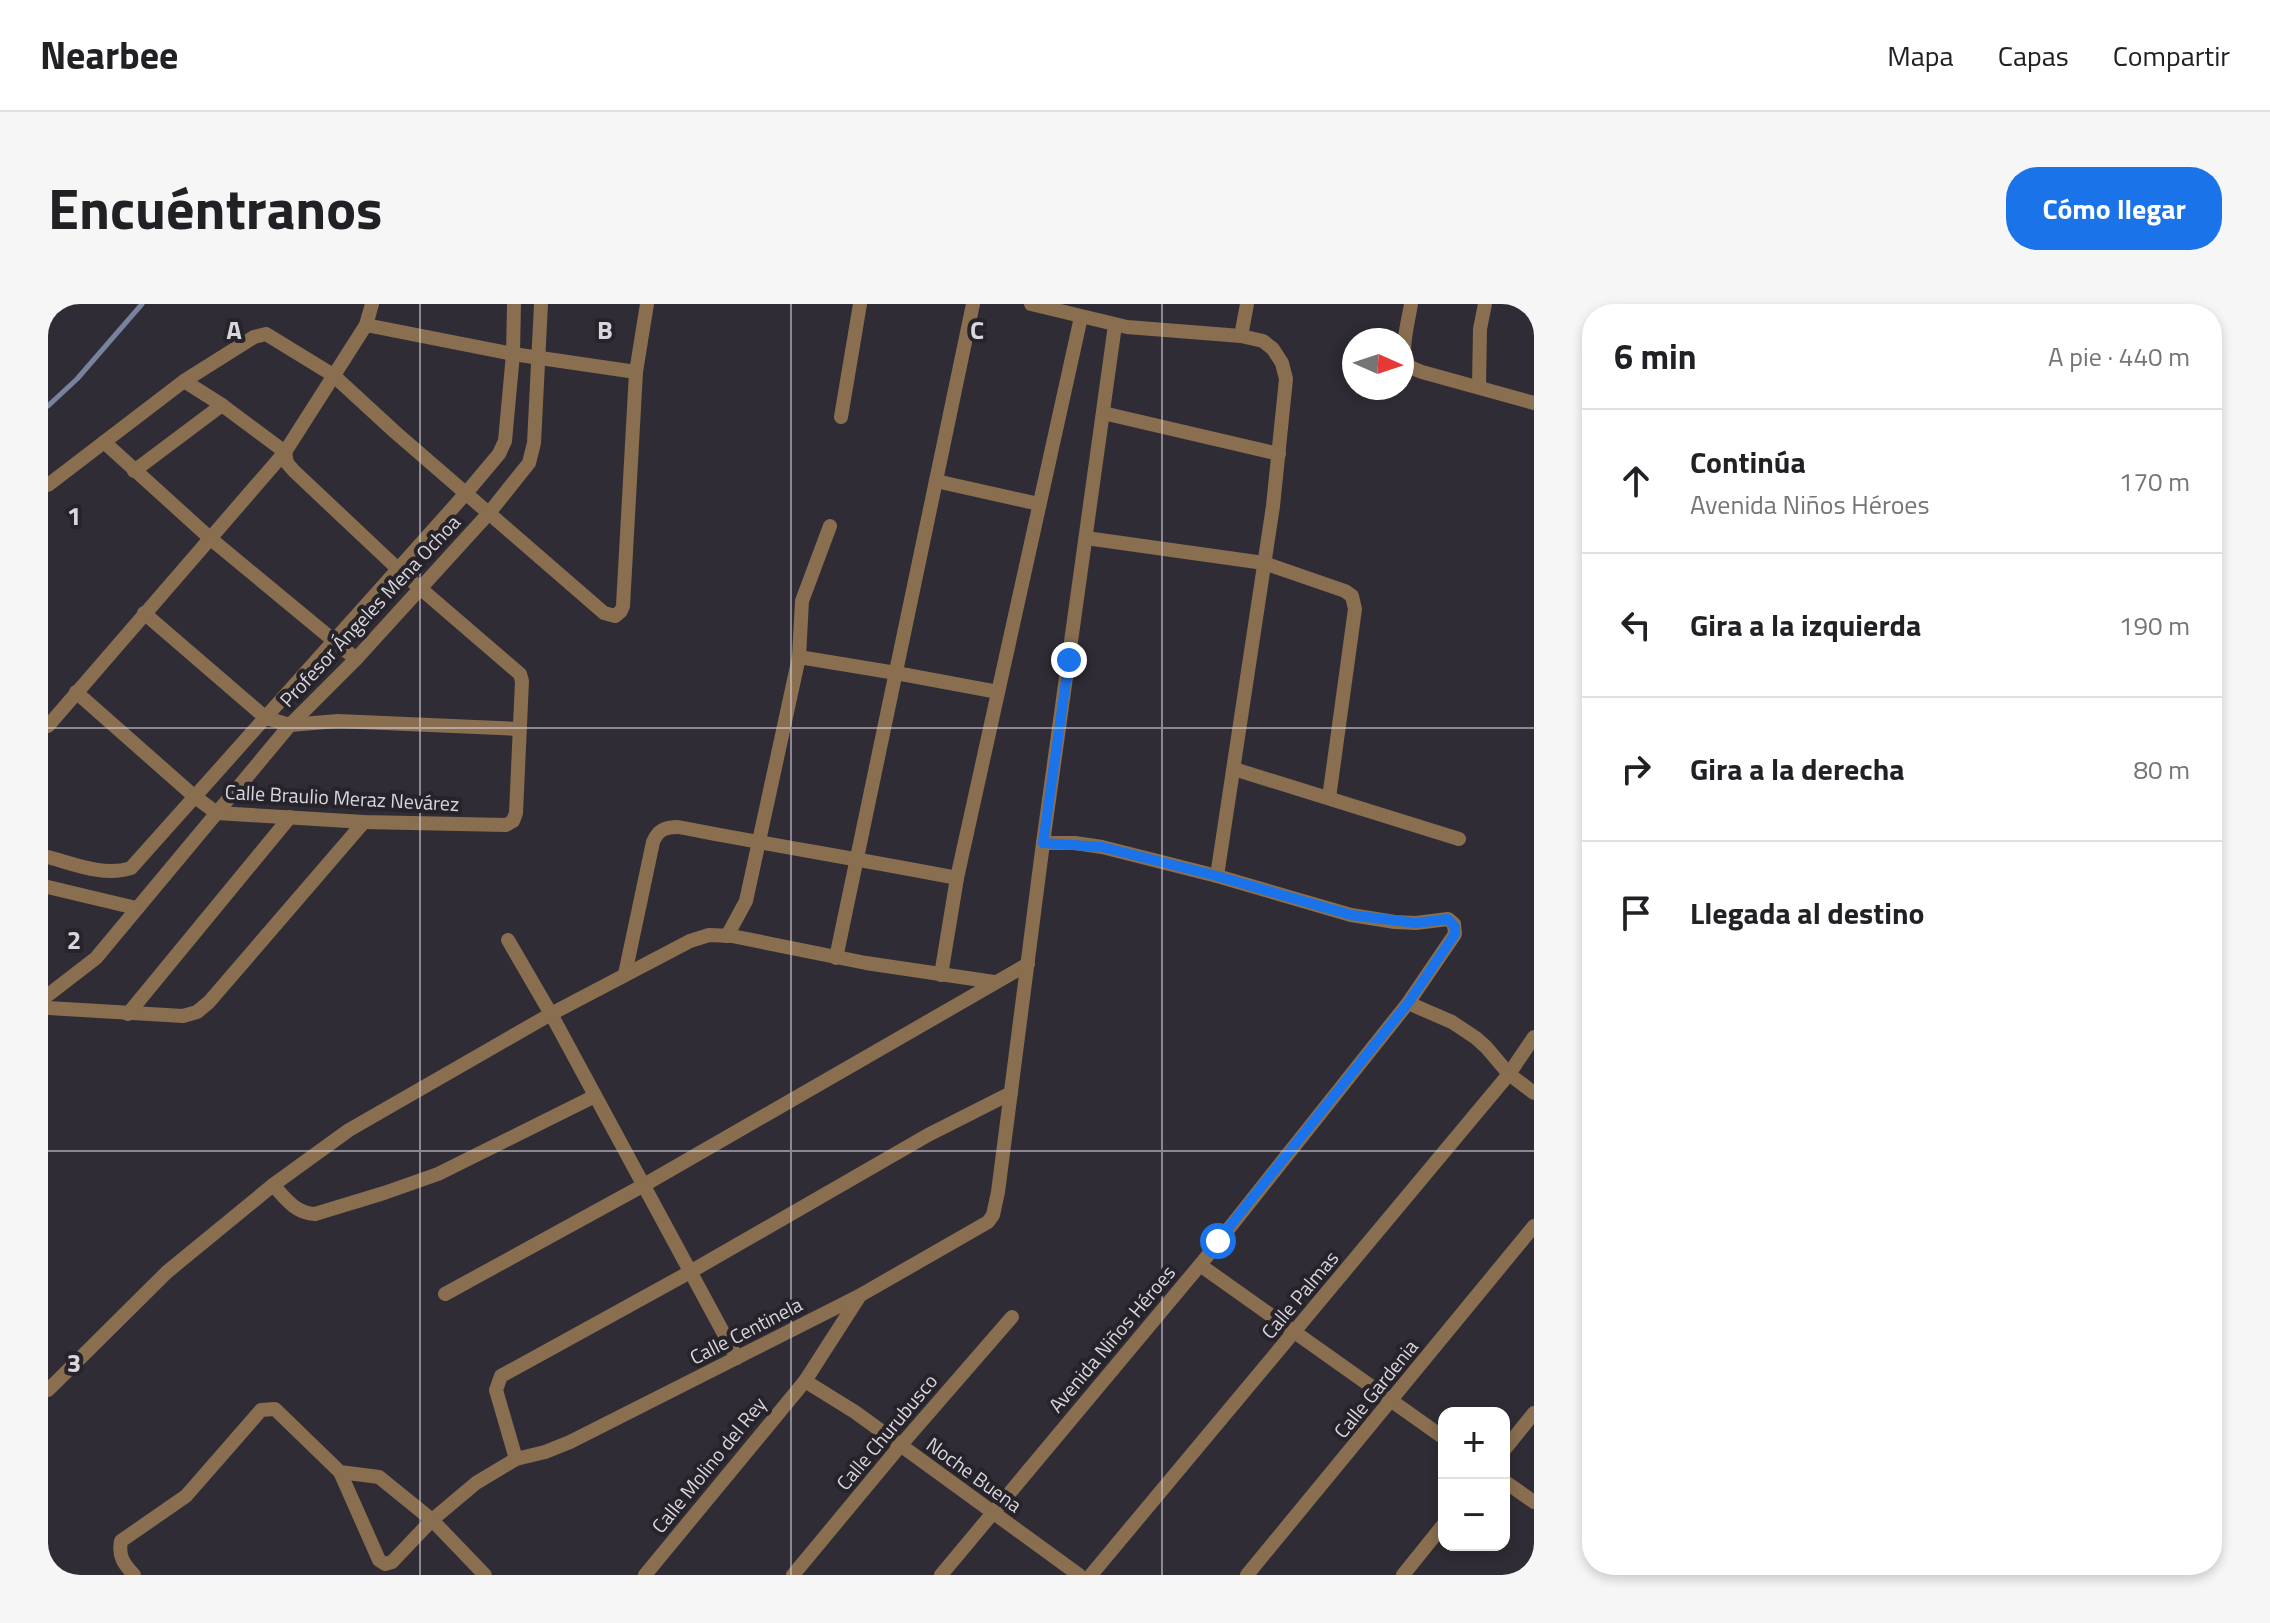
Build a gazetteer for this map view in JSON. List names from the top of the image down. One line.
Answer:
{"streets":{"street":["Profesor Ángeles Mena Ochoa","Calle Braulio Meraz Nevárez","Calle Palmas","Calle Centinela","Avenida Niños Héroes","Calle Gardenia","Calle Churubusco","Calle Molino del Rey","Noche Buena"]},"crossings":[["Profesor Ángeles Mena Ochoa","Calle Braulio Meraz Nevárez"],["Calle Centinela","Calle Molino del Rey"],["Avenida Niños Héroes","Noche Buena"],["Calle Churubusco","Noche Buena"],["Calle Molino del Rey","Noche Buena"]],"north":"right","page":{"header":"Nearbee","nav":["Mapa","Capas","Compartir"],"title":"Encuéntranos","buttons":"Cómo llegar","heading":["6 min","A pie · 440 m"],"list":[["Continúa","Avenida Niños Héroes","170 m"],["Gira a la izquierda","190 m"],["Gira a la derecha","80 m"],"Llegada al destino"],"map_buttons":["+","−"]},"grid":{"columns":["A","B","C"],"rows":["1","2","3"]}}
